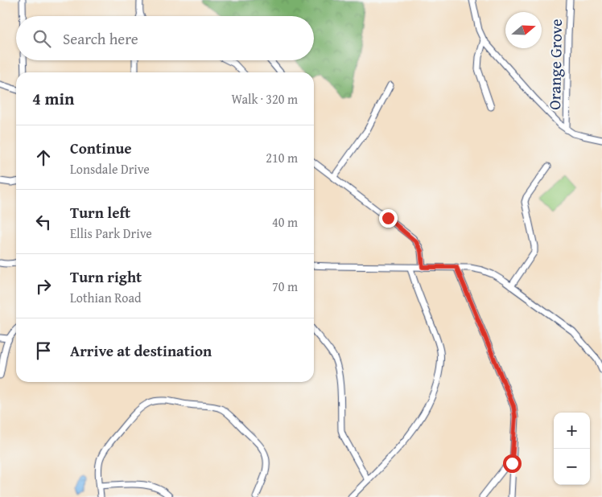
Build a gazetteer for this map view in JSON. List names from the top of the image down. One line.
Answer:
{"streets":{"street":["Orange Grove"]},"north":"right","page":{"search":"Search here","heading":["4 min","Walk · 320 m"],"list":[["Continue","Lonsdale Drive","210 m"],["Turn left","Ellis Park Drive","40 m"],["Turn right","Lothian Road","70 m"],"Arrive at destination"],"map_buttons":["+","−"]}}
